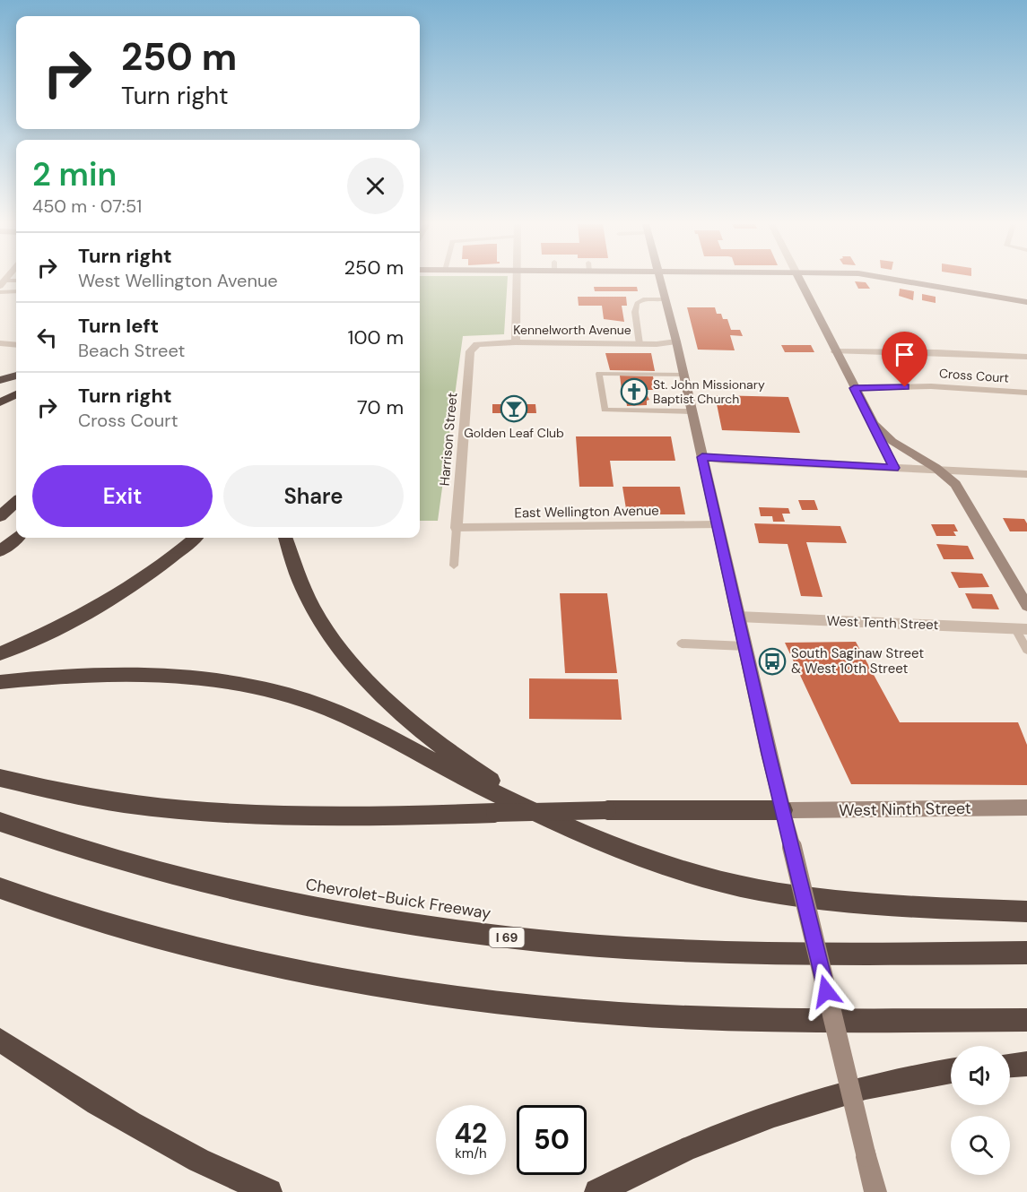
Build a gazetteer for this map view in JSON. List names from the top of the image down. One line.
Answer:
{"streets":{"highway":["Chevrolet-Buick Freeway","I 69"],"street":["Kennelworth Avenue","Cross Court","Harrison Street","East Wellington Avenue","West Tenth Street","West Ninth Street"]},"crossings":[["Kennelworth Avenue","Harrison Street"],["Harrison Street","East Wellington Avenue"]],"places":{"church":["St. John Missionary Baptist Church"],"bar":["Golden Leaf Club"],"bus stop":["South Saginaw Street & West 10th Street"]},"page":{"turn":["250 m","Turn right"],"heading":["2 min","450 m · 07:51"],"list":[{"name":"Turn right","note":"West Wellington Avenue","value":"250 m"},{"name":"Turn left","note":"Beach Street","value":"100 m"},{"name":"Turn right","note":"Cross Court","value":"70 m"}],"buttons":["Exit","Share"],"speed":"42 km/h","limit":"50"}}
